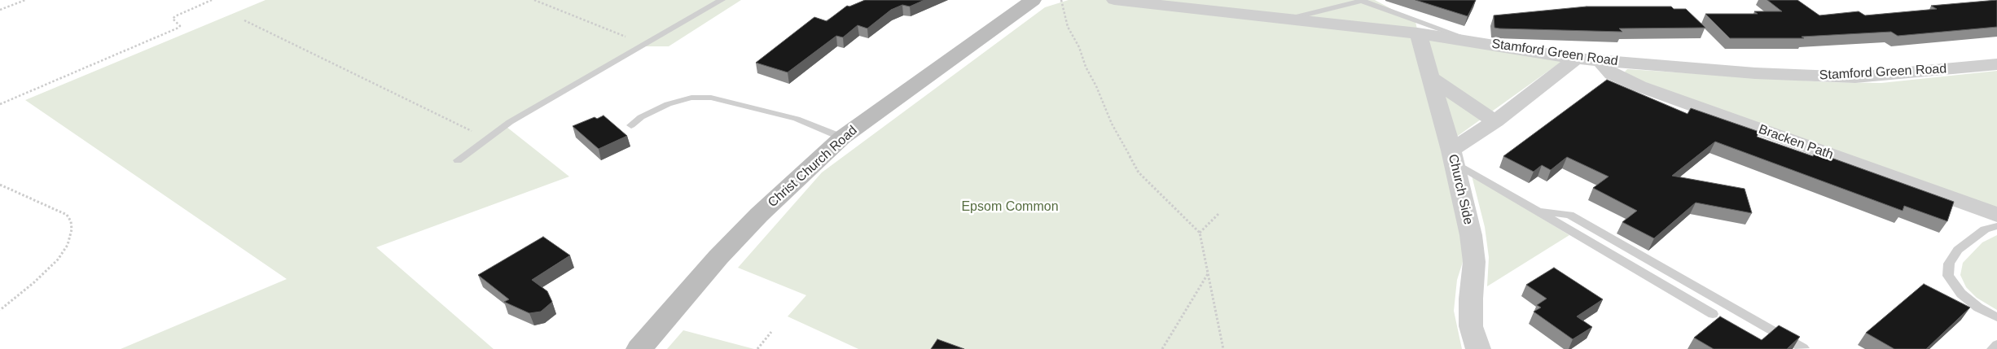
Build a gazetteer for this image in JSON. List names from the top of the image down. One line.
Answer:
{"streets":{"main road":["Christ Church Road"],"street":["Stamford Green Road","Bracken Path","Church Side"]},"crossings":[["Stamford Green Road","Bracken Path"],["Stamford Green Road","Church Side"]],"parks":["Epsom Common"]}
